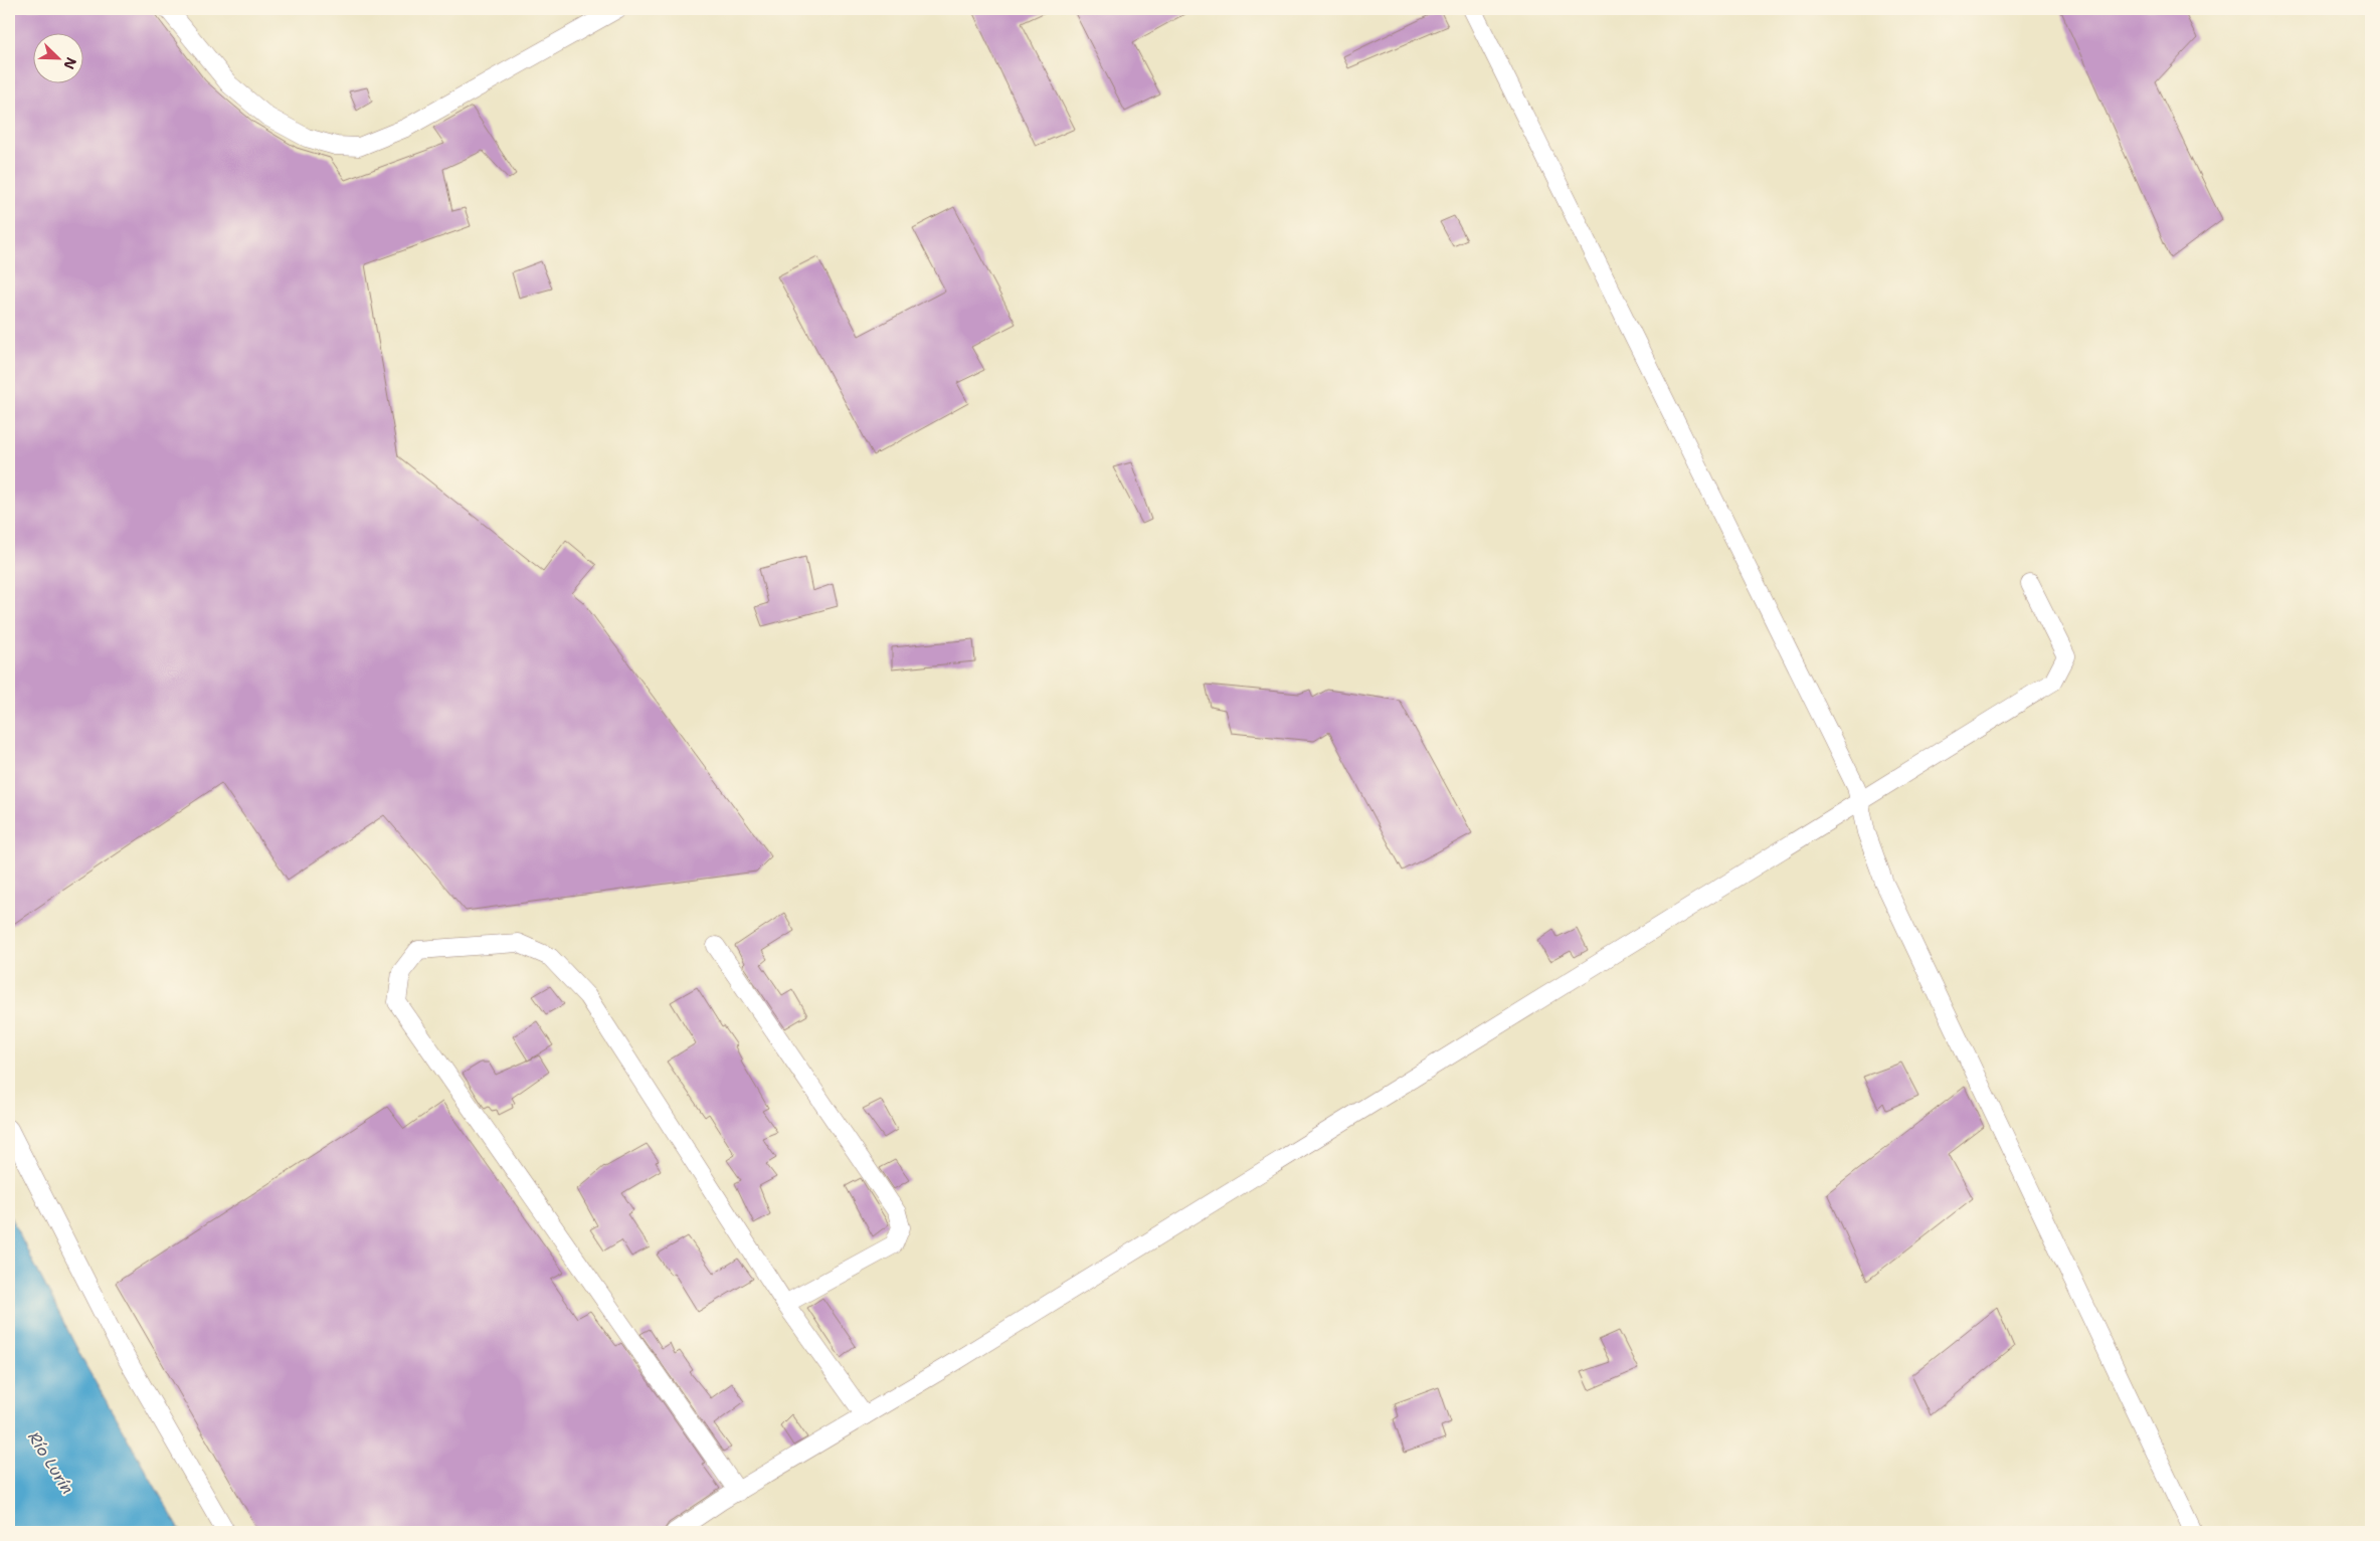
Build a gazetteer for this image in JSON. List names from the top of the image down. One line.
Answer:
{"water":["Río Lurín"],"north":"bottom right"}
